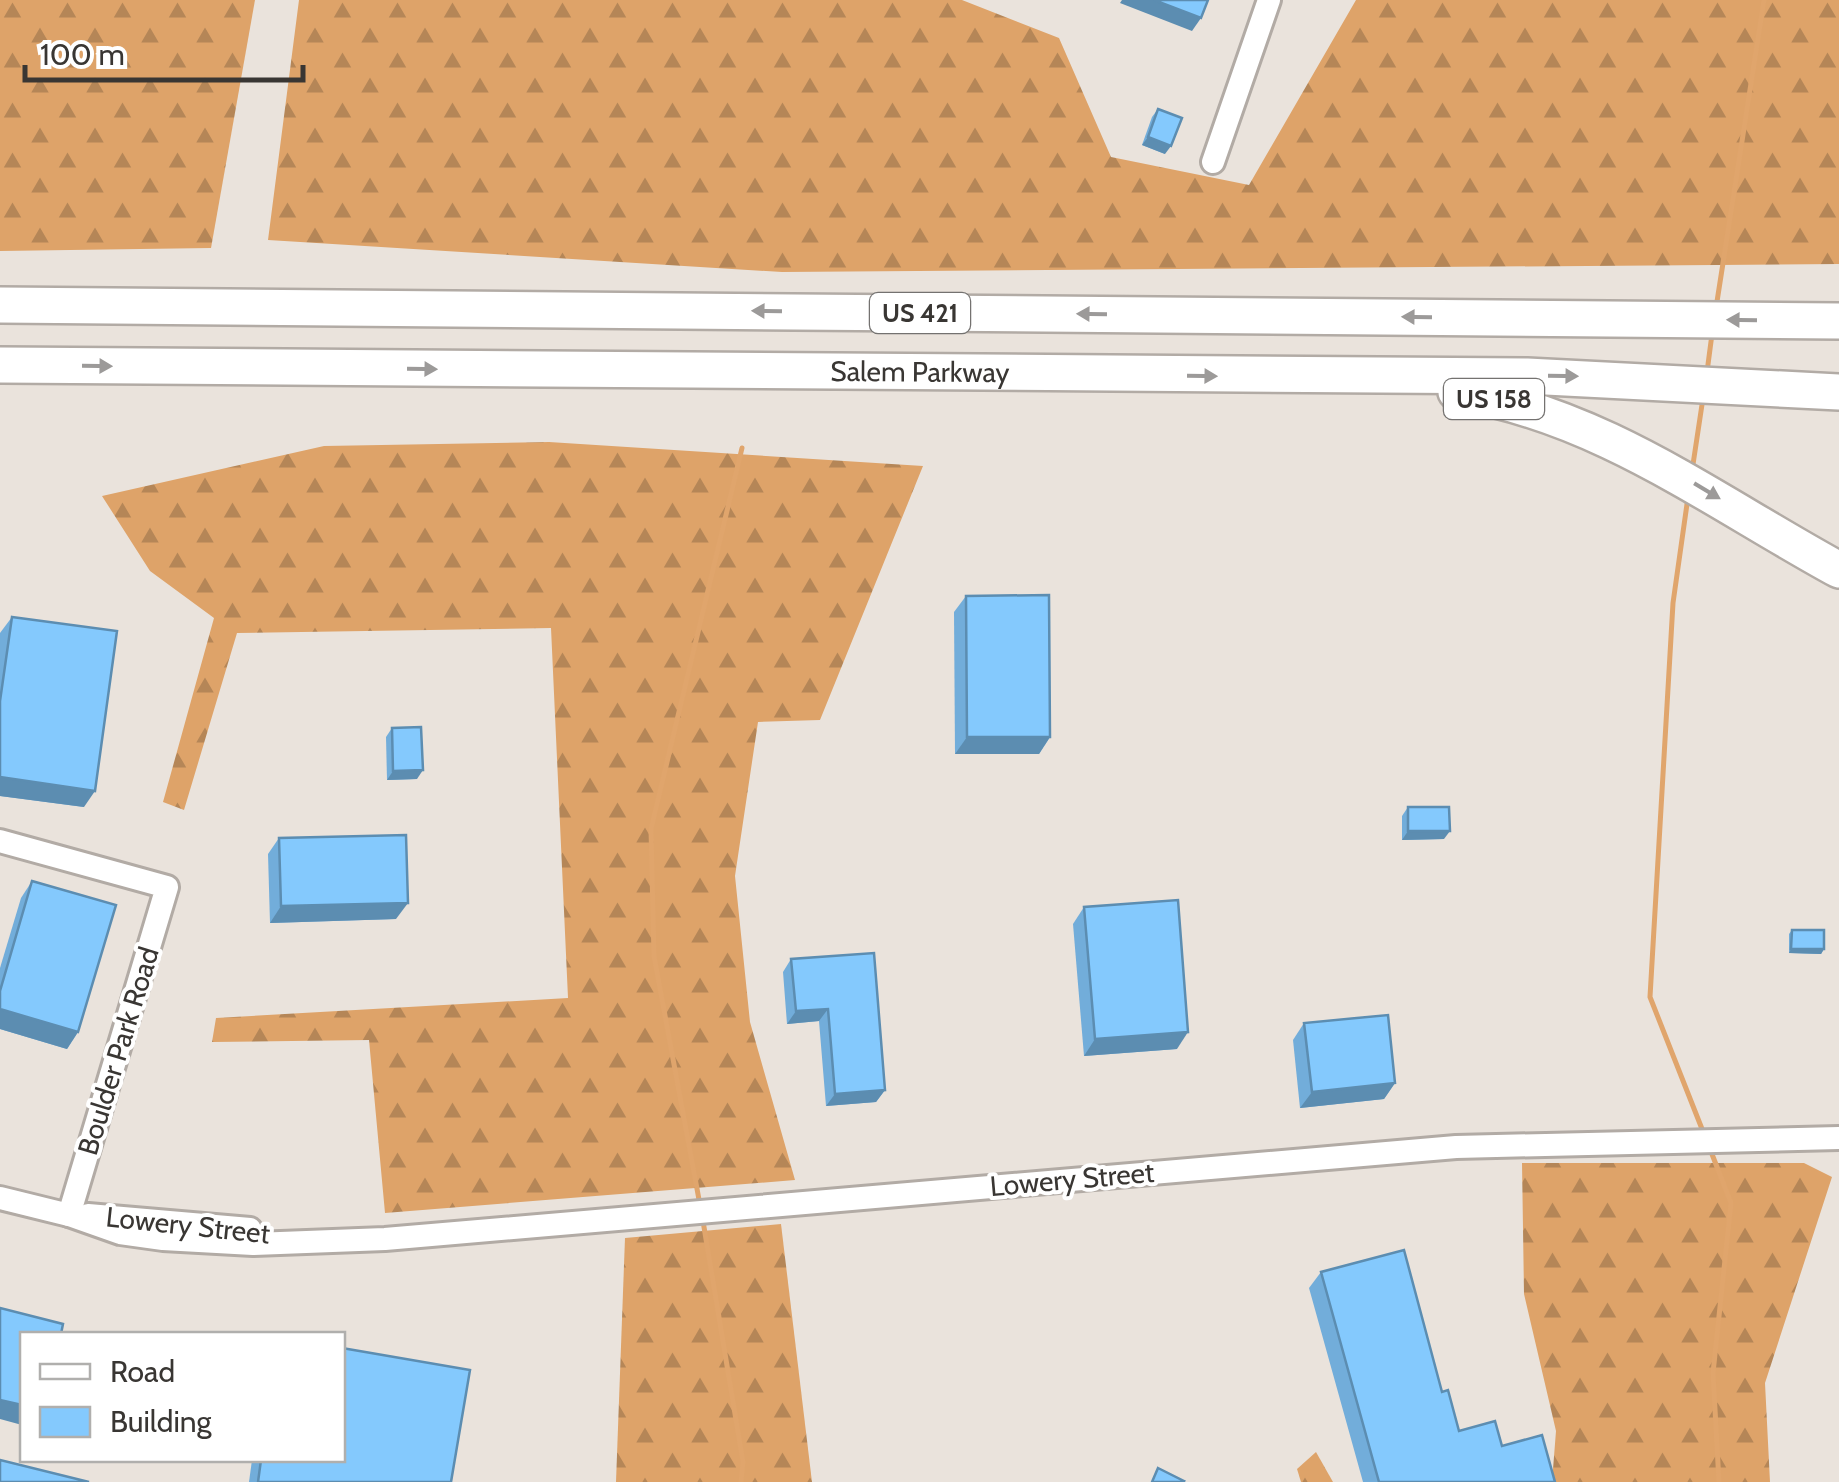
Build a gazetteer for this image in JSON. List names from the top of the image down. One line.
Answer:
{"streets":{"highway":["US 421","Salem Parkway","US 158"],"street":["Boulder Park Road","Lowery Street"]},"crossings":[["Salem Parkway","US 158"],["Boulder Park Road","Lowery Street"]],"legend":["Road","Building"],"scale_bar":"100 m"}
